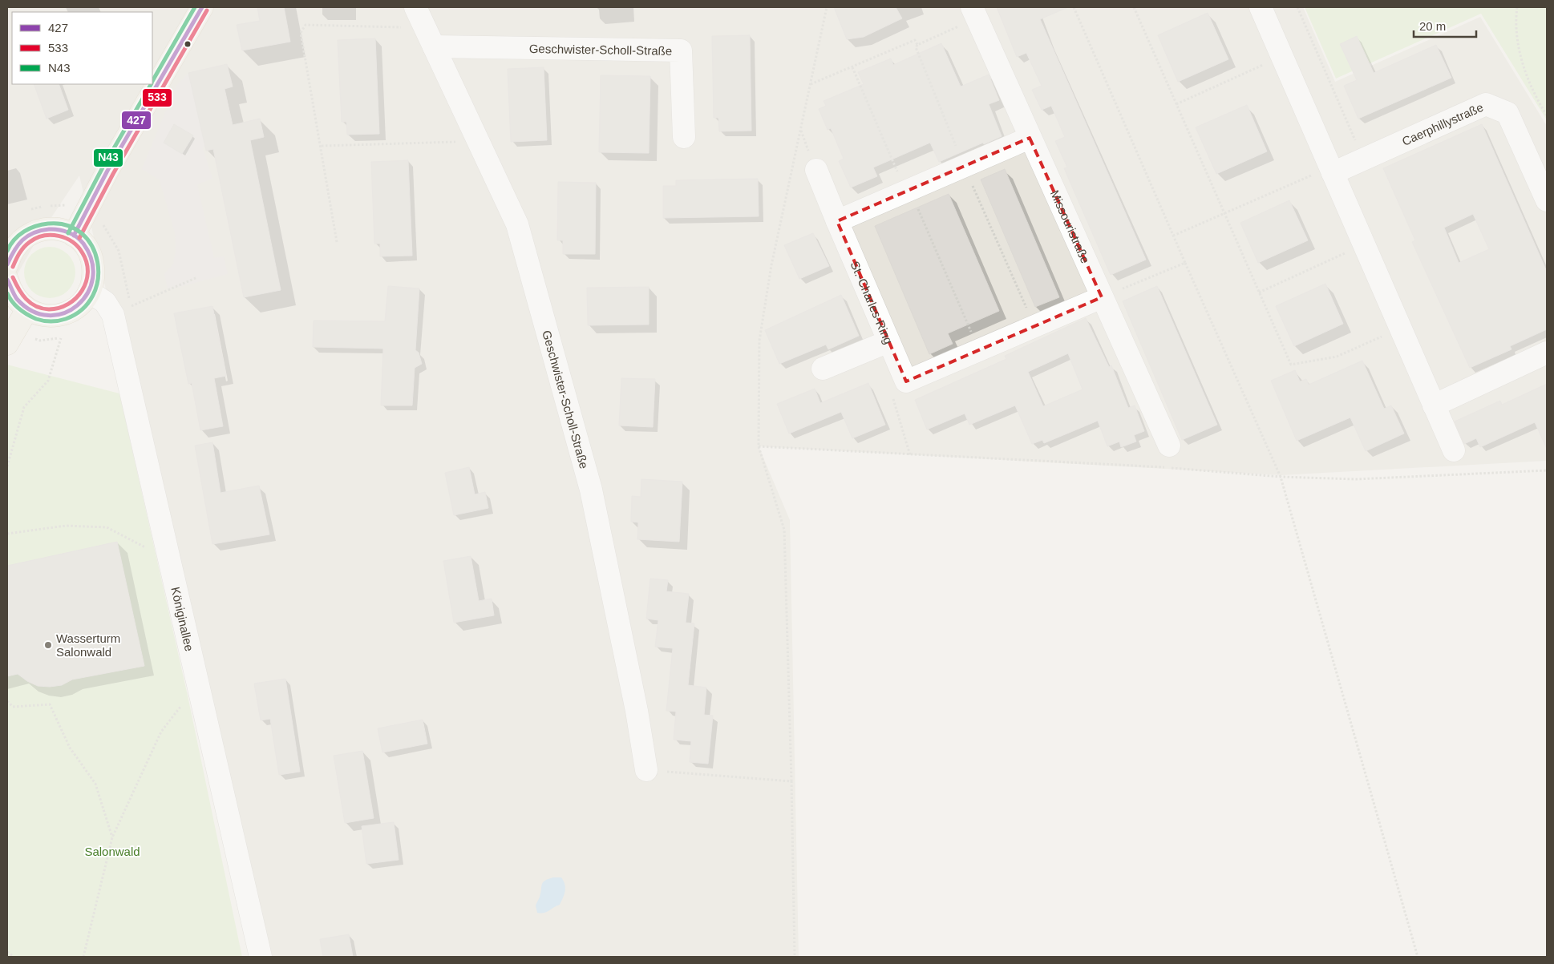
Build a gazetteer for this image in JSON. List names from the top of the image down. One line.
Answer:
{"streets":{"street":["Geschwister-Scholl-Straße","Caerphillystraße","Missouristraße","St.-Charles-Ring","Königinallee"]},"parks":["Salonwald"],"places":["Wasserturm Salonwald"],"lines":["transit line 427","transit line N43","transit line 533"],"legend":["427","533","N43"],"scale_bar":"20 m"}
